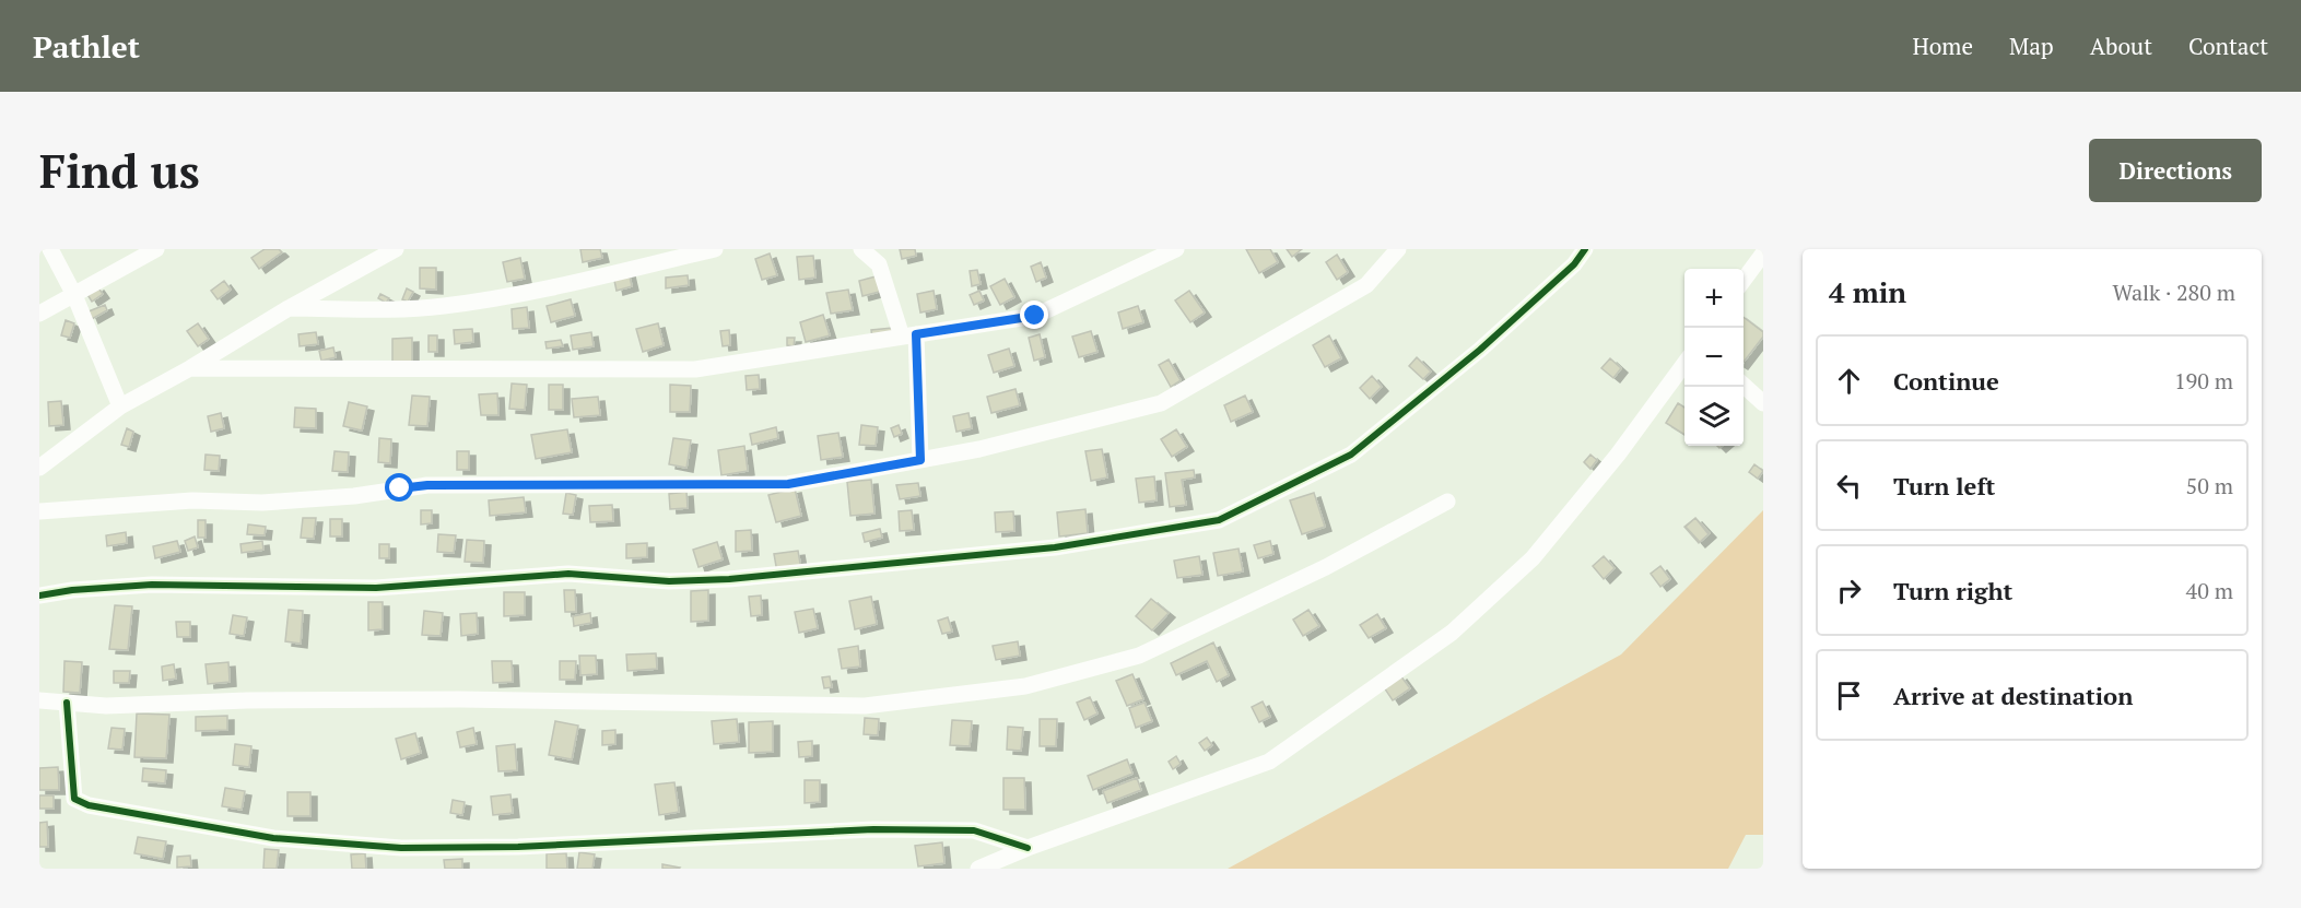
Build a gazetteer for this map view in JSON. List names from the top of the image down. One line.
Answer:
{"page":{"header":"Pathlet","nav":["Home","Map","About","Contact"],"buttons":"Directions","title":"Find us","heading":["4 min","Walk · 280 m"],"map_buttons":["+","−"],"list":[["Continue","190 m"],["Turn left","50 m"],["Turn right","40 m"],"Arrive at destination"]}}
